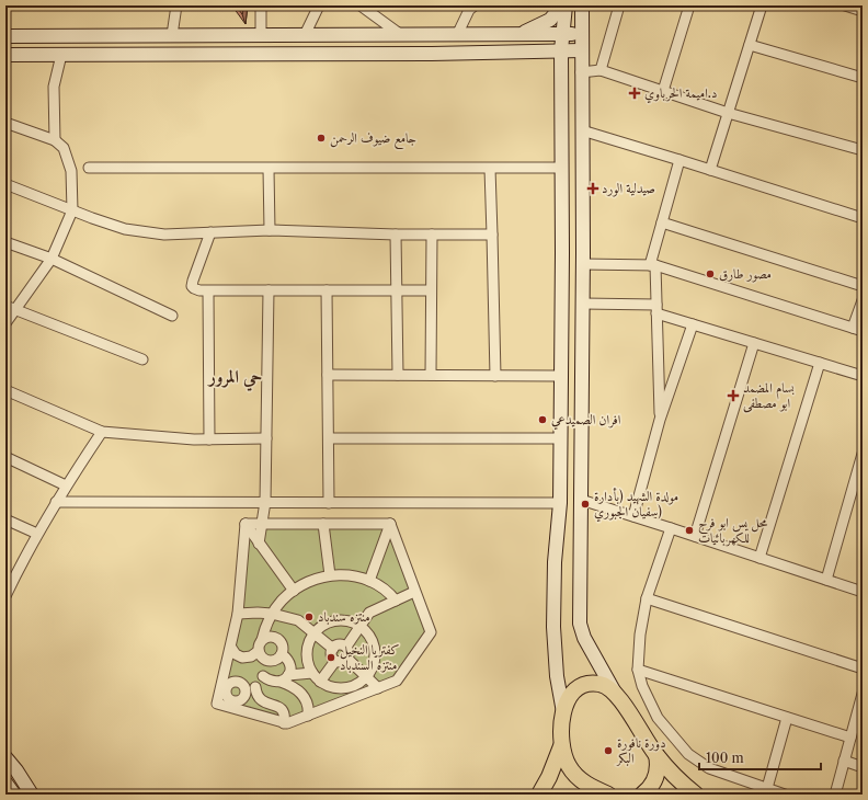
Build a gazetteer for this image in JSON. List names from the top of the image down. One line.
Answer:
{"districts":["حي المرور"],"places":{"health":["د.اميمة الحرباوي","صيدلية الورد","بسام المضمد ابو مصطفى"],"other":["جامع ضيوف الرحمن","مصور طارق","افران الصميدعي","مولدة الشهيد (بأدارة سفيان الجبوري)","محل يس ابو فرح للكهربائيات","منتزه سندباد","كفتريا النخيل منتزه السندباد","دورة نافورة البكر"]},"scale_bar":"100 m"}
